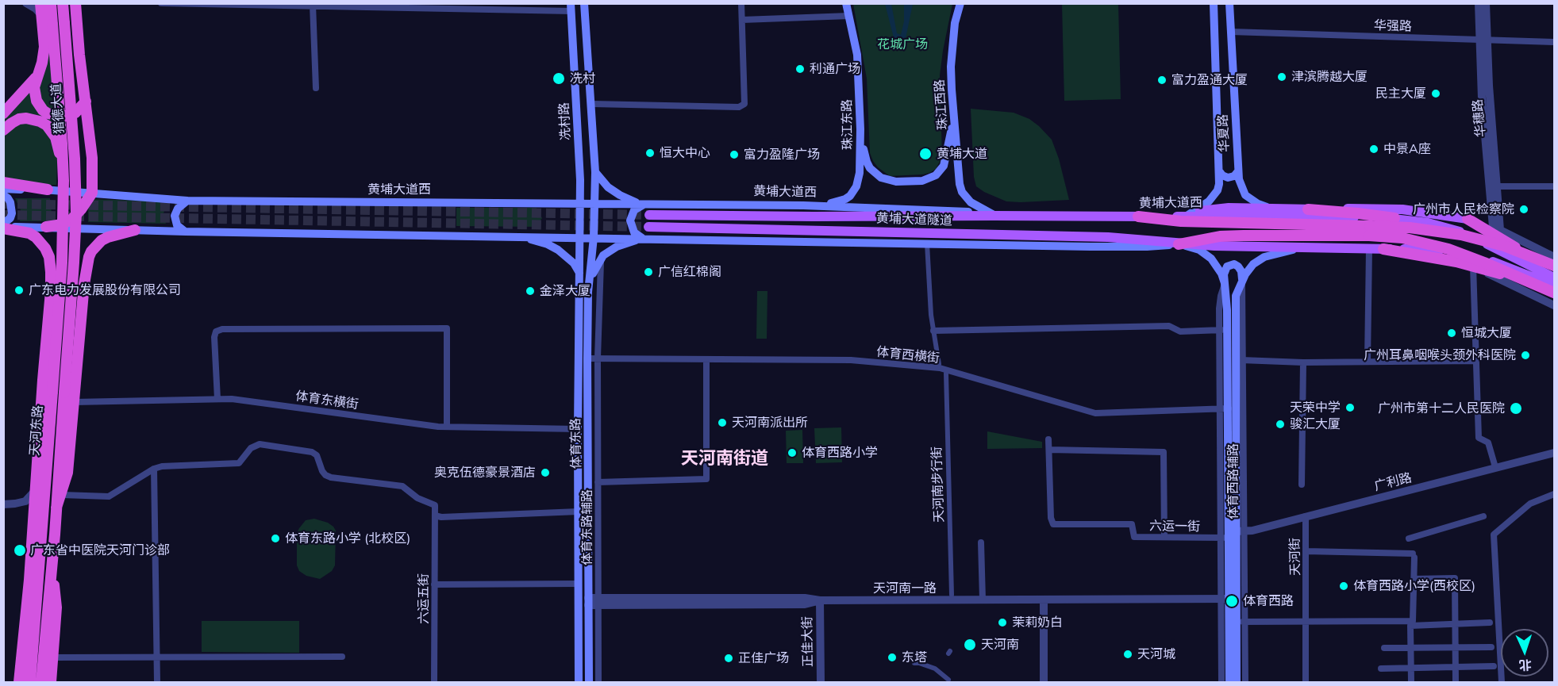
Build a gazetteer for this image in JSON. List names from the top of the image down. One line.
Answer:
{"streets":{"highway":["猎德大道","天河东路"],"main road":["珠江西路","冼村路","珠江东路","华夏路","黄埔大道西","黄埔大道隧道","体育东路"],"street":["华强路","华穗路","体育西横街","体育东横街","广利路","天河南步行街","六运一街","体育东路辅路","天河街","天河南一路","六运五街","正佳大街"]},"crossings":[["华强路","华穗路"],["华强路","华夏路"],["珠江西路","黄埔大道西"],["珠江西路","黄埔大道隧道"],["猎德大道","天河东路"],["冼村路","黄埔大道西"],["冼村路","体育东路"],["珠江东路","黄埔大道西"],["华夏路","黄埔大道西"],["黄埔大道西","黄埔大道隧道"],["黄埔大道西","体育东路"],["体育西横街","体育东路"],["体育西横街","体育东路辅路"],["体育东横街","体育东路"],["体育东路","天河南一路"],["广利路","六运一街"],["广利路","天河街"],["体育东路辅路","天河南一路"],["天河南一路","正佳大街"]],"districts":["天河南街道"],"parks":["花城广场"],"places":["利通广场","津滨腾越大厦","冼村","富力盈通大厦","民主大厦","中景A座","恒大中心","黄埔大道","富力盈隆广场","广州市人民检察院","广信红棉阁","广东电力发展股份有限公司","金泽大厦","恒城大厦","广州耳鼻咽喉头颈外科医院","天荣中学","广州市第十二人民医院","天河南派出所","骏汇大厦","体育西路小学","奥克伍德豪景酒店","体育东路小学 (北校区)","广东省中医院天河门诊部","体育西路小学(西校区)","体育西路","茉莉奶白","天河南","天河城","东塔","正佳广场"],"north":"bottom"}
